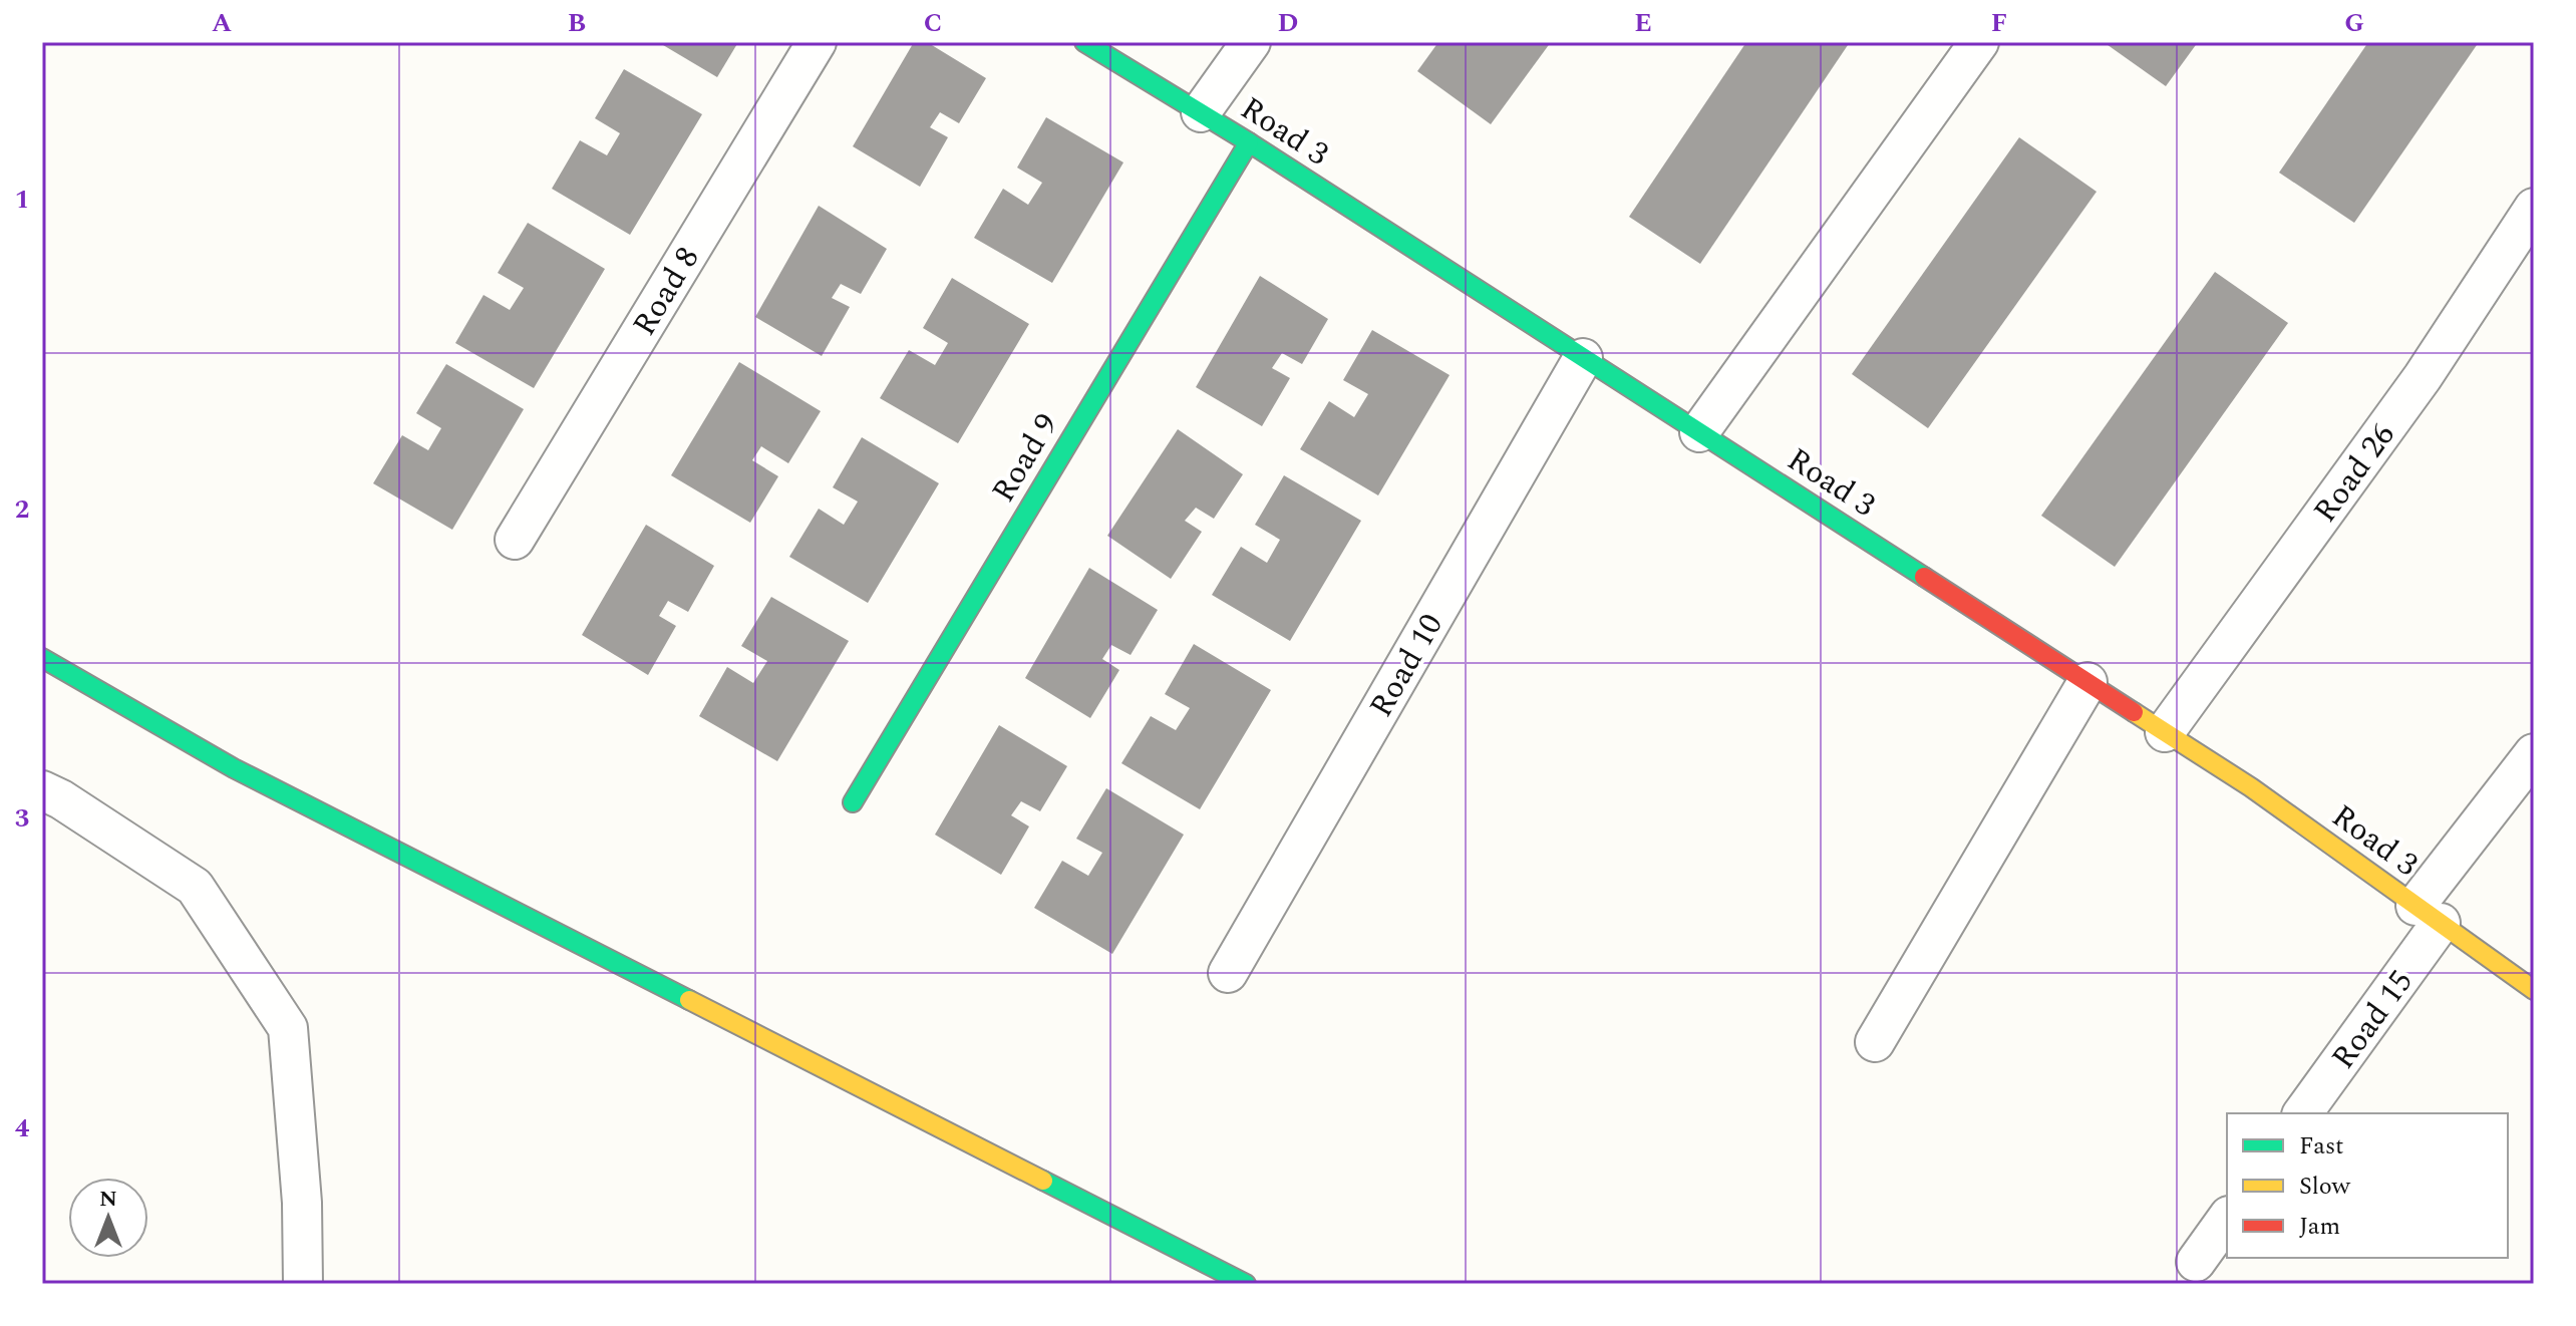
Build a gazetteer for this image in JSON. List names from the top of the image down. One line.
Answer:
{"streets":{"street":["Road 3","Road 8","Road 9","Road 26","Road 10","Road 15"]},"crossings":[["Road 3","Road 9"],["Road 3","Road 26"],["Road 3","Road 10"],["Road 3","Road 15"]],"legend":["Fast","Slow","Jam"],"north":"top","grid":{"columns":["A","B","C","D","E","F","G"],"rows":["1","2","3","4"]}}
